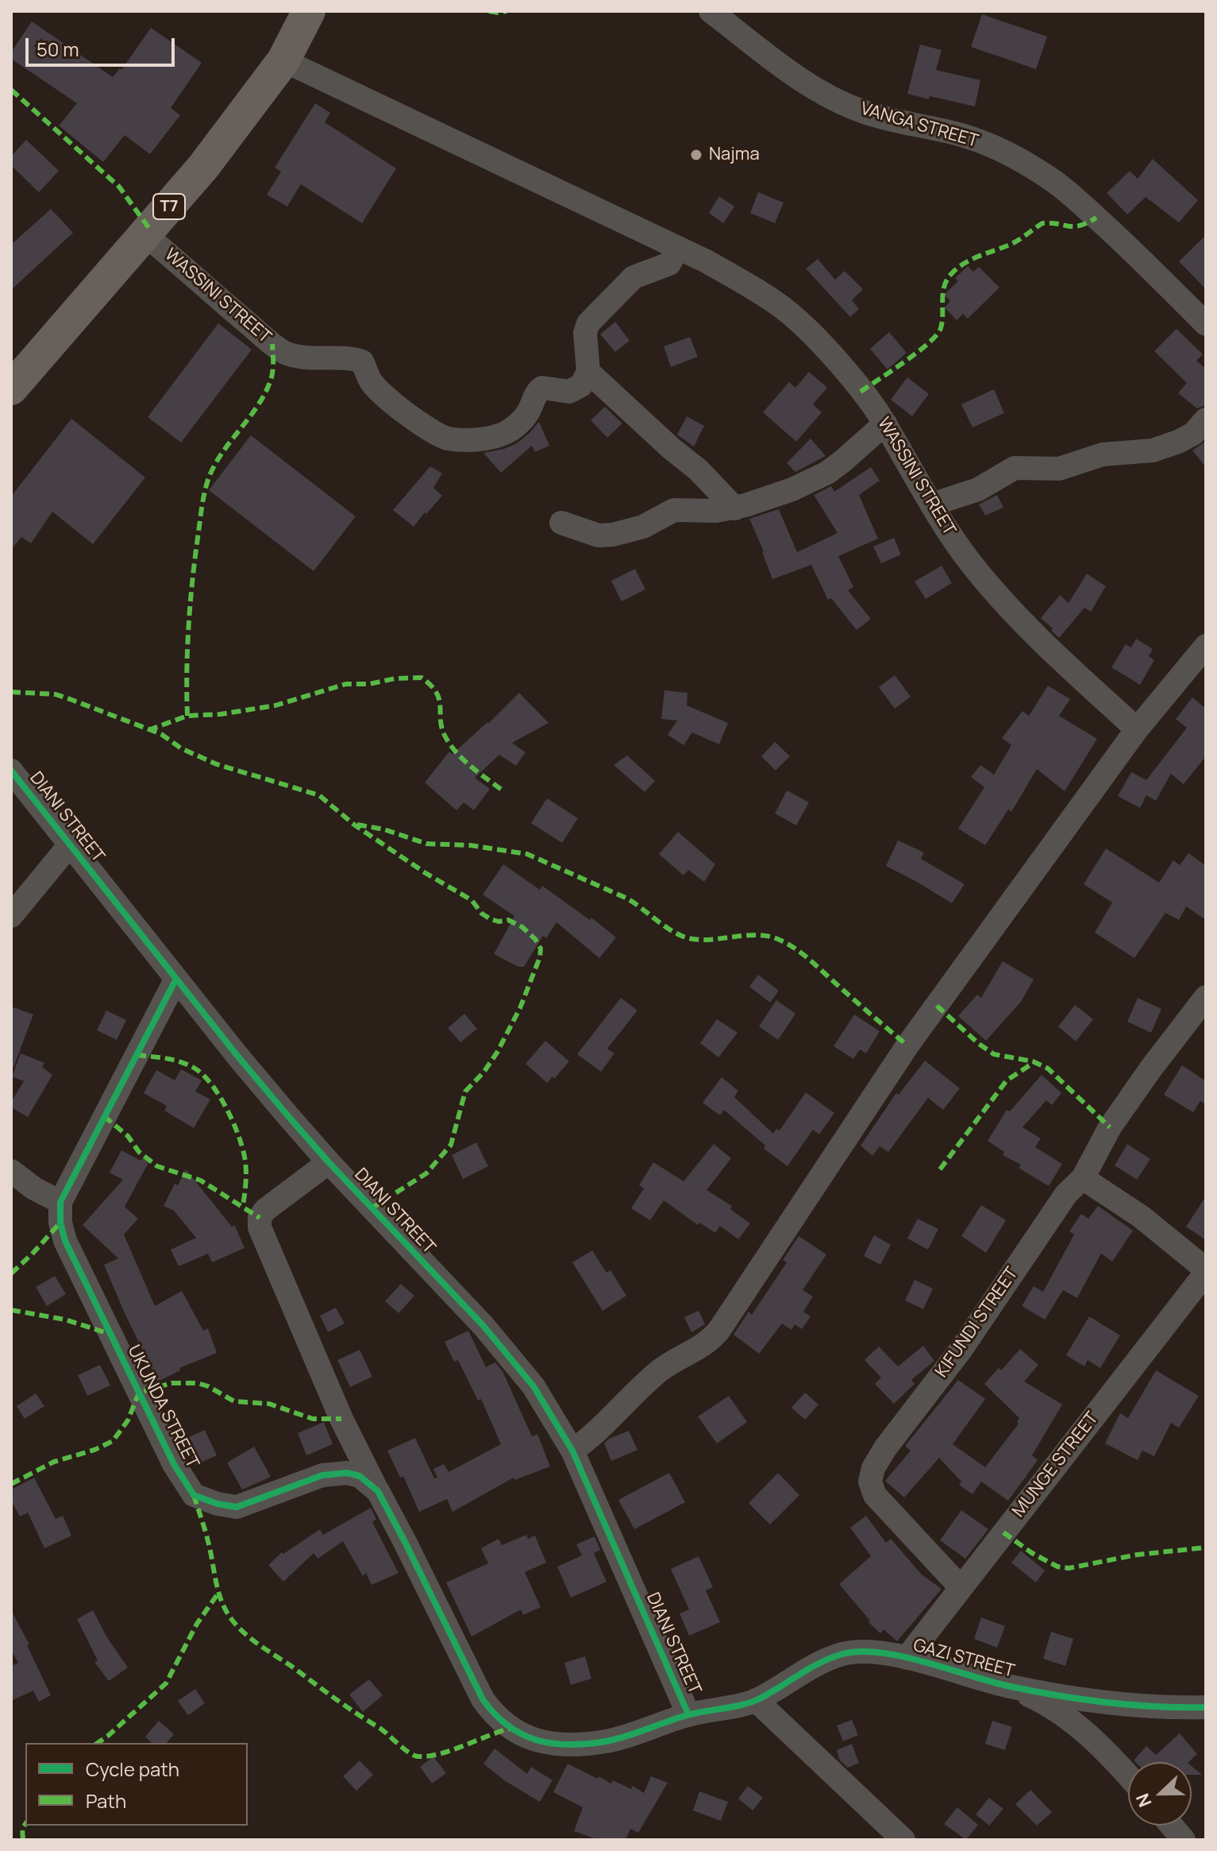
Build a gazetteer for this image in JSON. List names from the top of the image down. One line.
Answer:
{"streets":{"highway":["T7"],"street":["VANGA STREET","WASSINI STREET","DIANI STREET","KIFUNDI STREET","UKUNDA STREET","MUNGE STREET","GAZI STREET"]},"crossings":[["T7","WASSINI STREET"],["DIANI STREET","UKUNDA STREET"],["DIANI STREET","GAZI STREET"],["KIFUNDI STREET","MUNGE STREET"],["UKUNDA STREET","GAZI STREET"],["MUNGE STREET","GAZI STREET"]],"places":["Najma"],"legend":["Cycle path","Path"],"scale_bar":"50 m","north":"left"}
